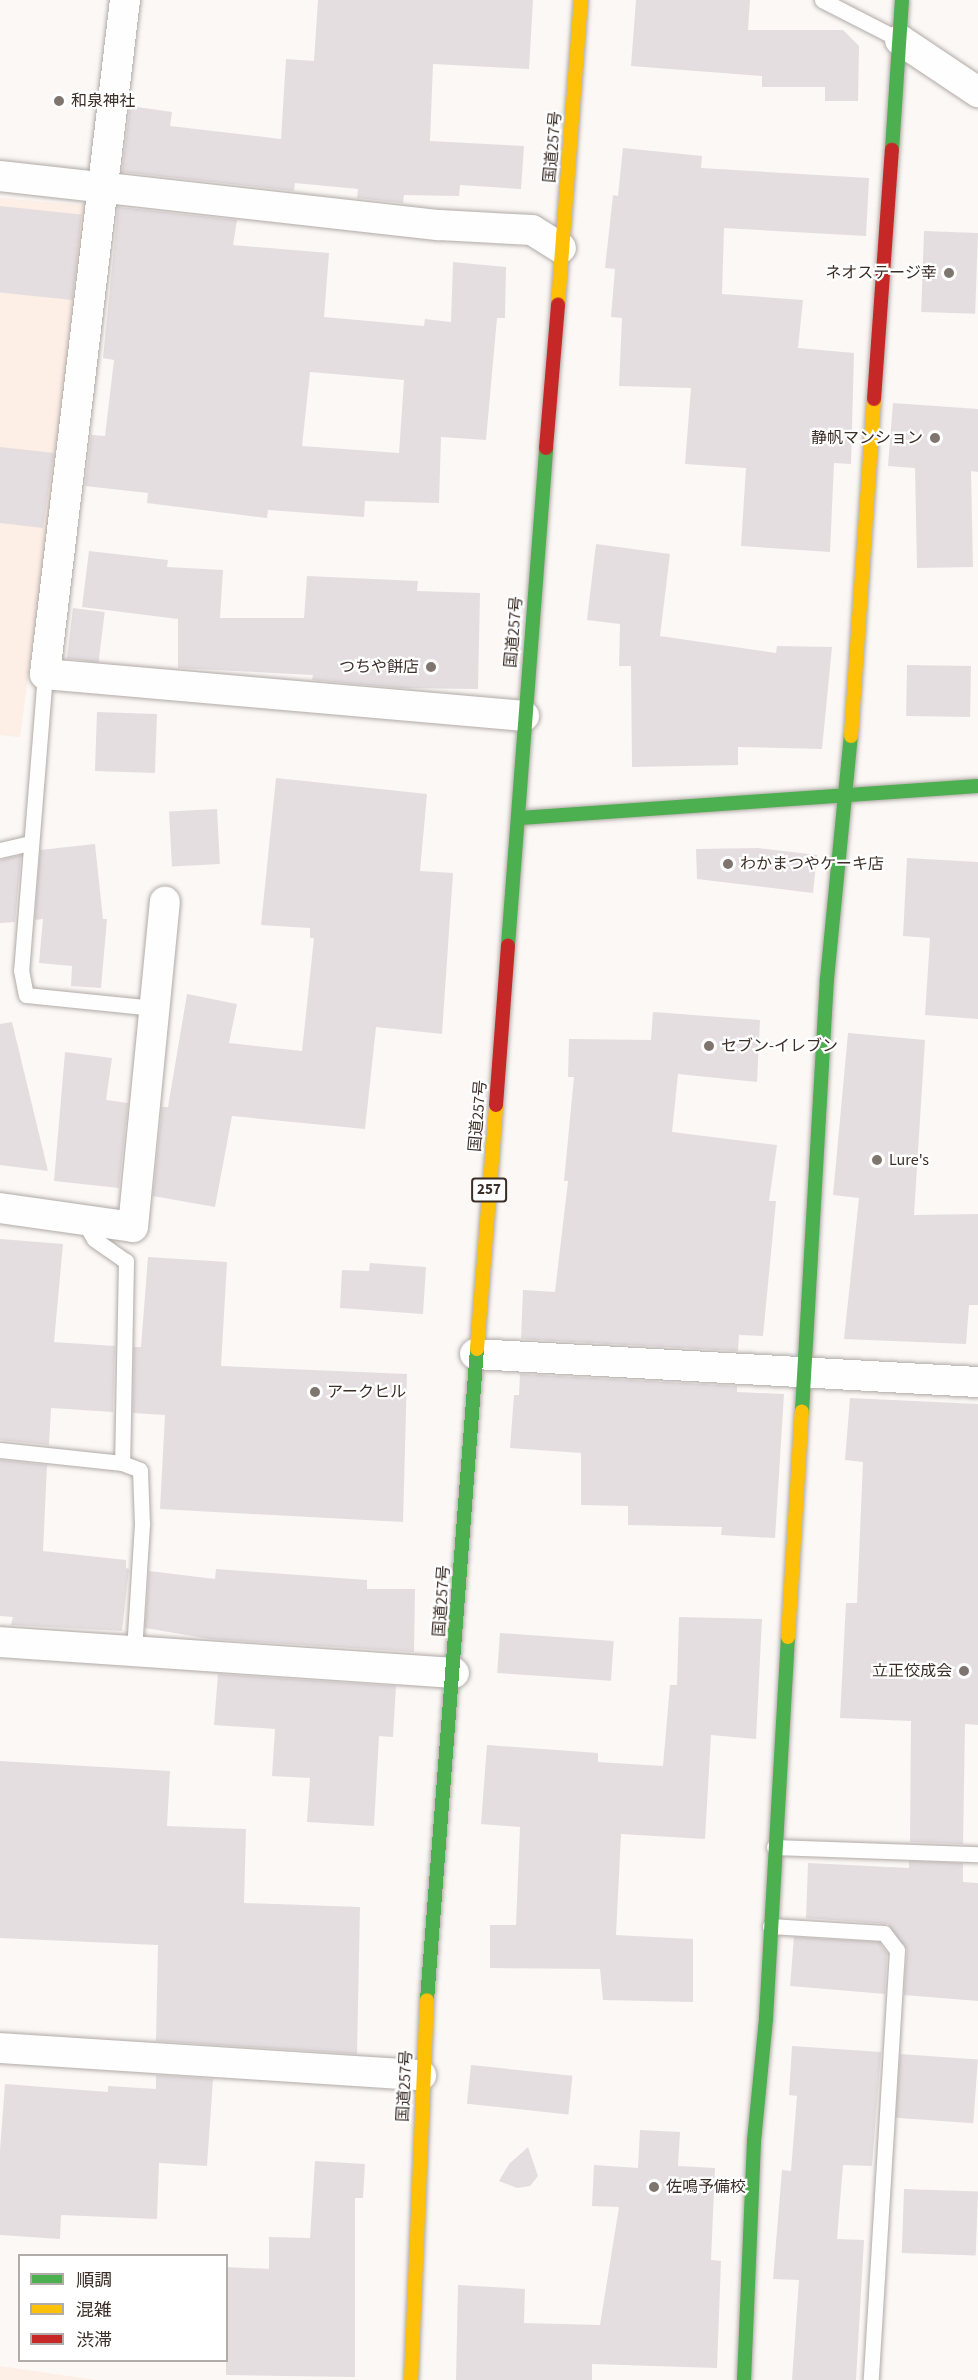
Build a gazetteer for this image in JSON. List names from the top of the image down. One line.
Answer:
{"streets":{"main road":["国道257号","257"]},"places":["和泉神社","ネオステージ幸","静帆マンション","つちや餅店","わかまつやケーキ店","セブン-イレブン","Lure's","アークヒル","立正佼成会","佐鳴予備校"],"legend":["順調","混雑","渋滞"]}
